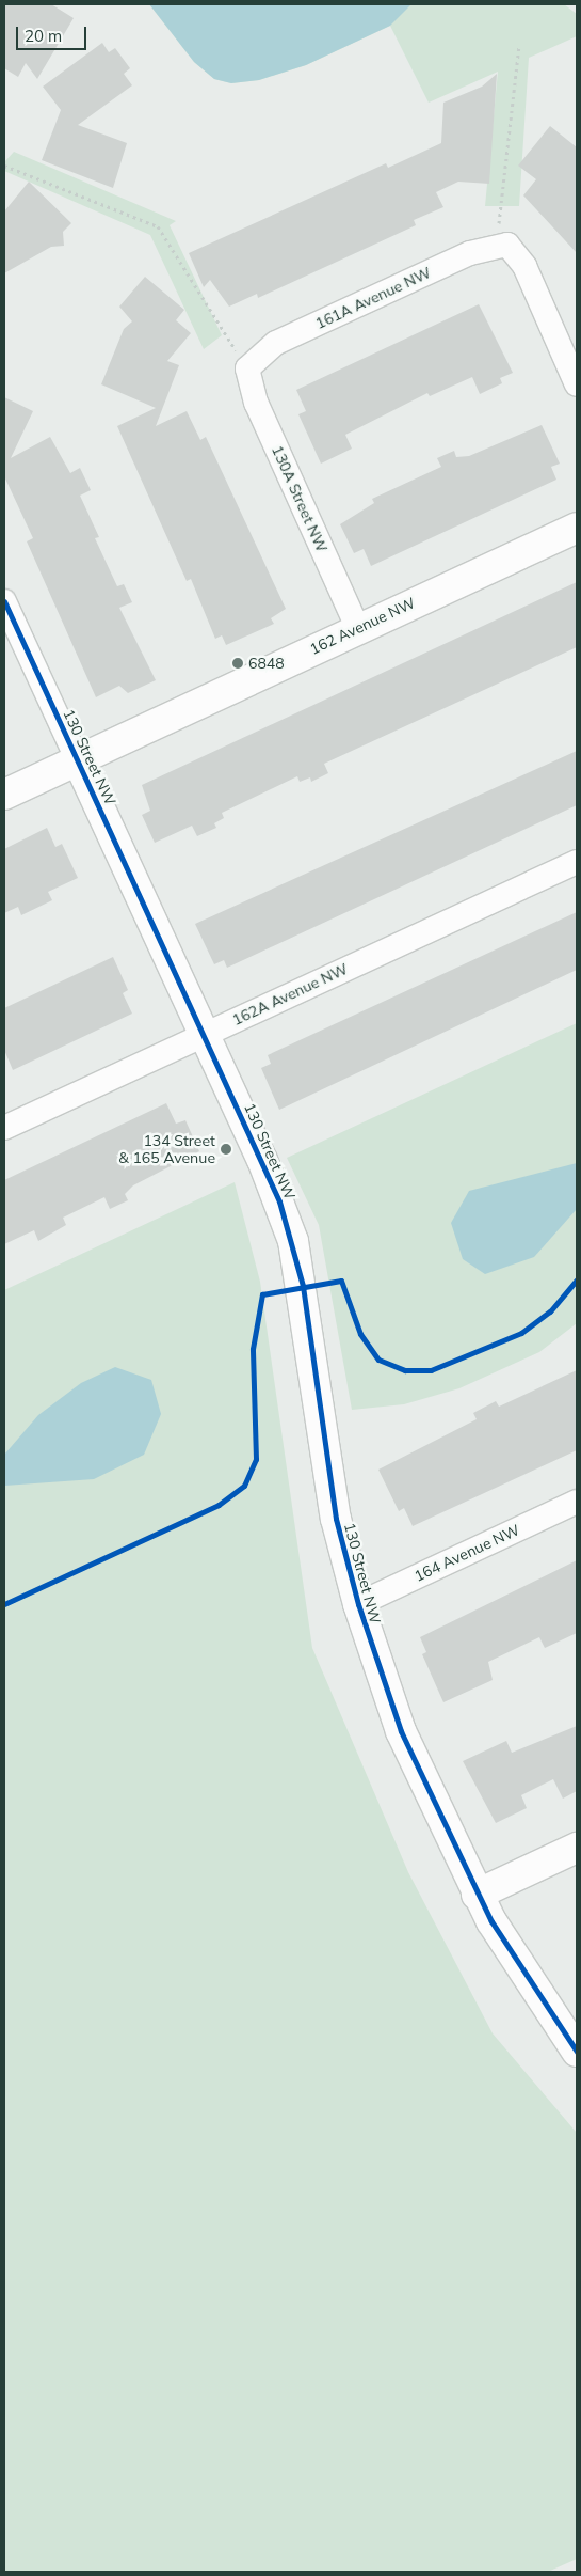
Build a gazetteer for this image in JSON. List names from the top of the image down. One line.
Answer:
{"streets":{"street":["161A Avenue NW","130A Street NW","162 Avenue NW","130 Street NW","162A Avenue NW","164 Avenue NW"]},"crossings":[["161A Avenue NW","130A Street NW"],["130A Street NW","162 Avenue NW"],["162 Avenue NW","130 Street NW"],["130 Street NW","162A Avenue NW"],["130 Street NW","164 Avenue NW"]],"places":["6848","134 Street & 165 Avenue"],"scale_bar":"20 m"}
